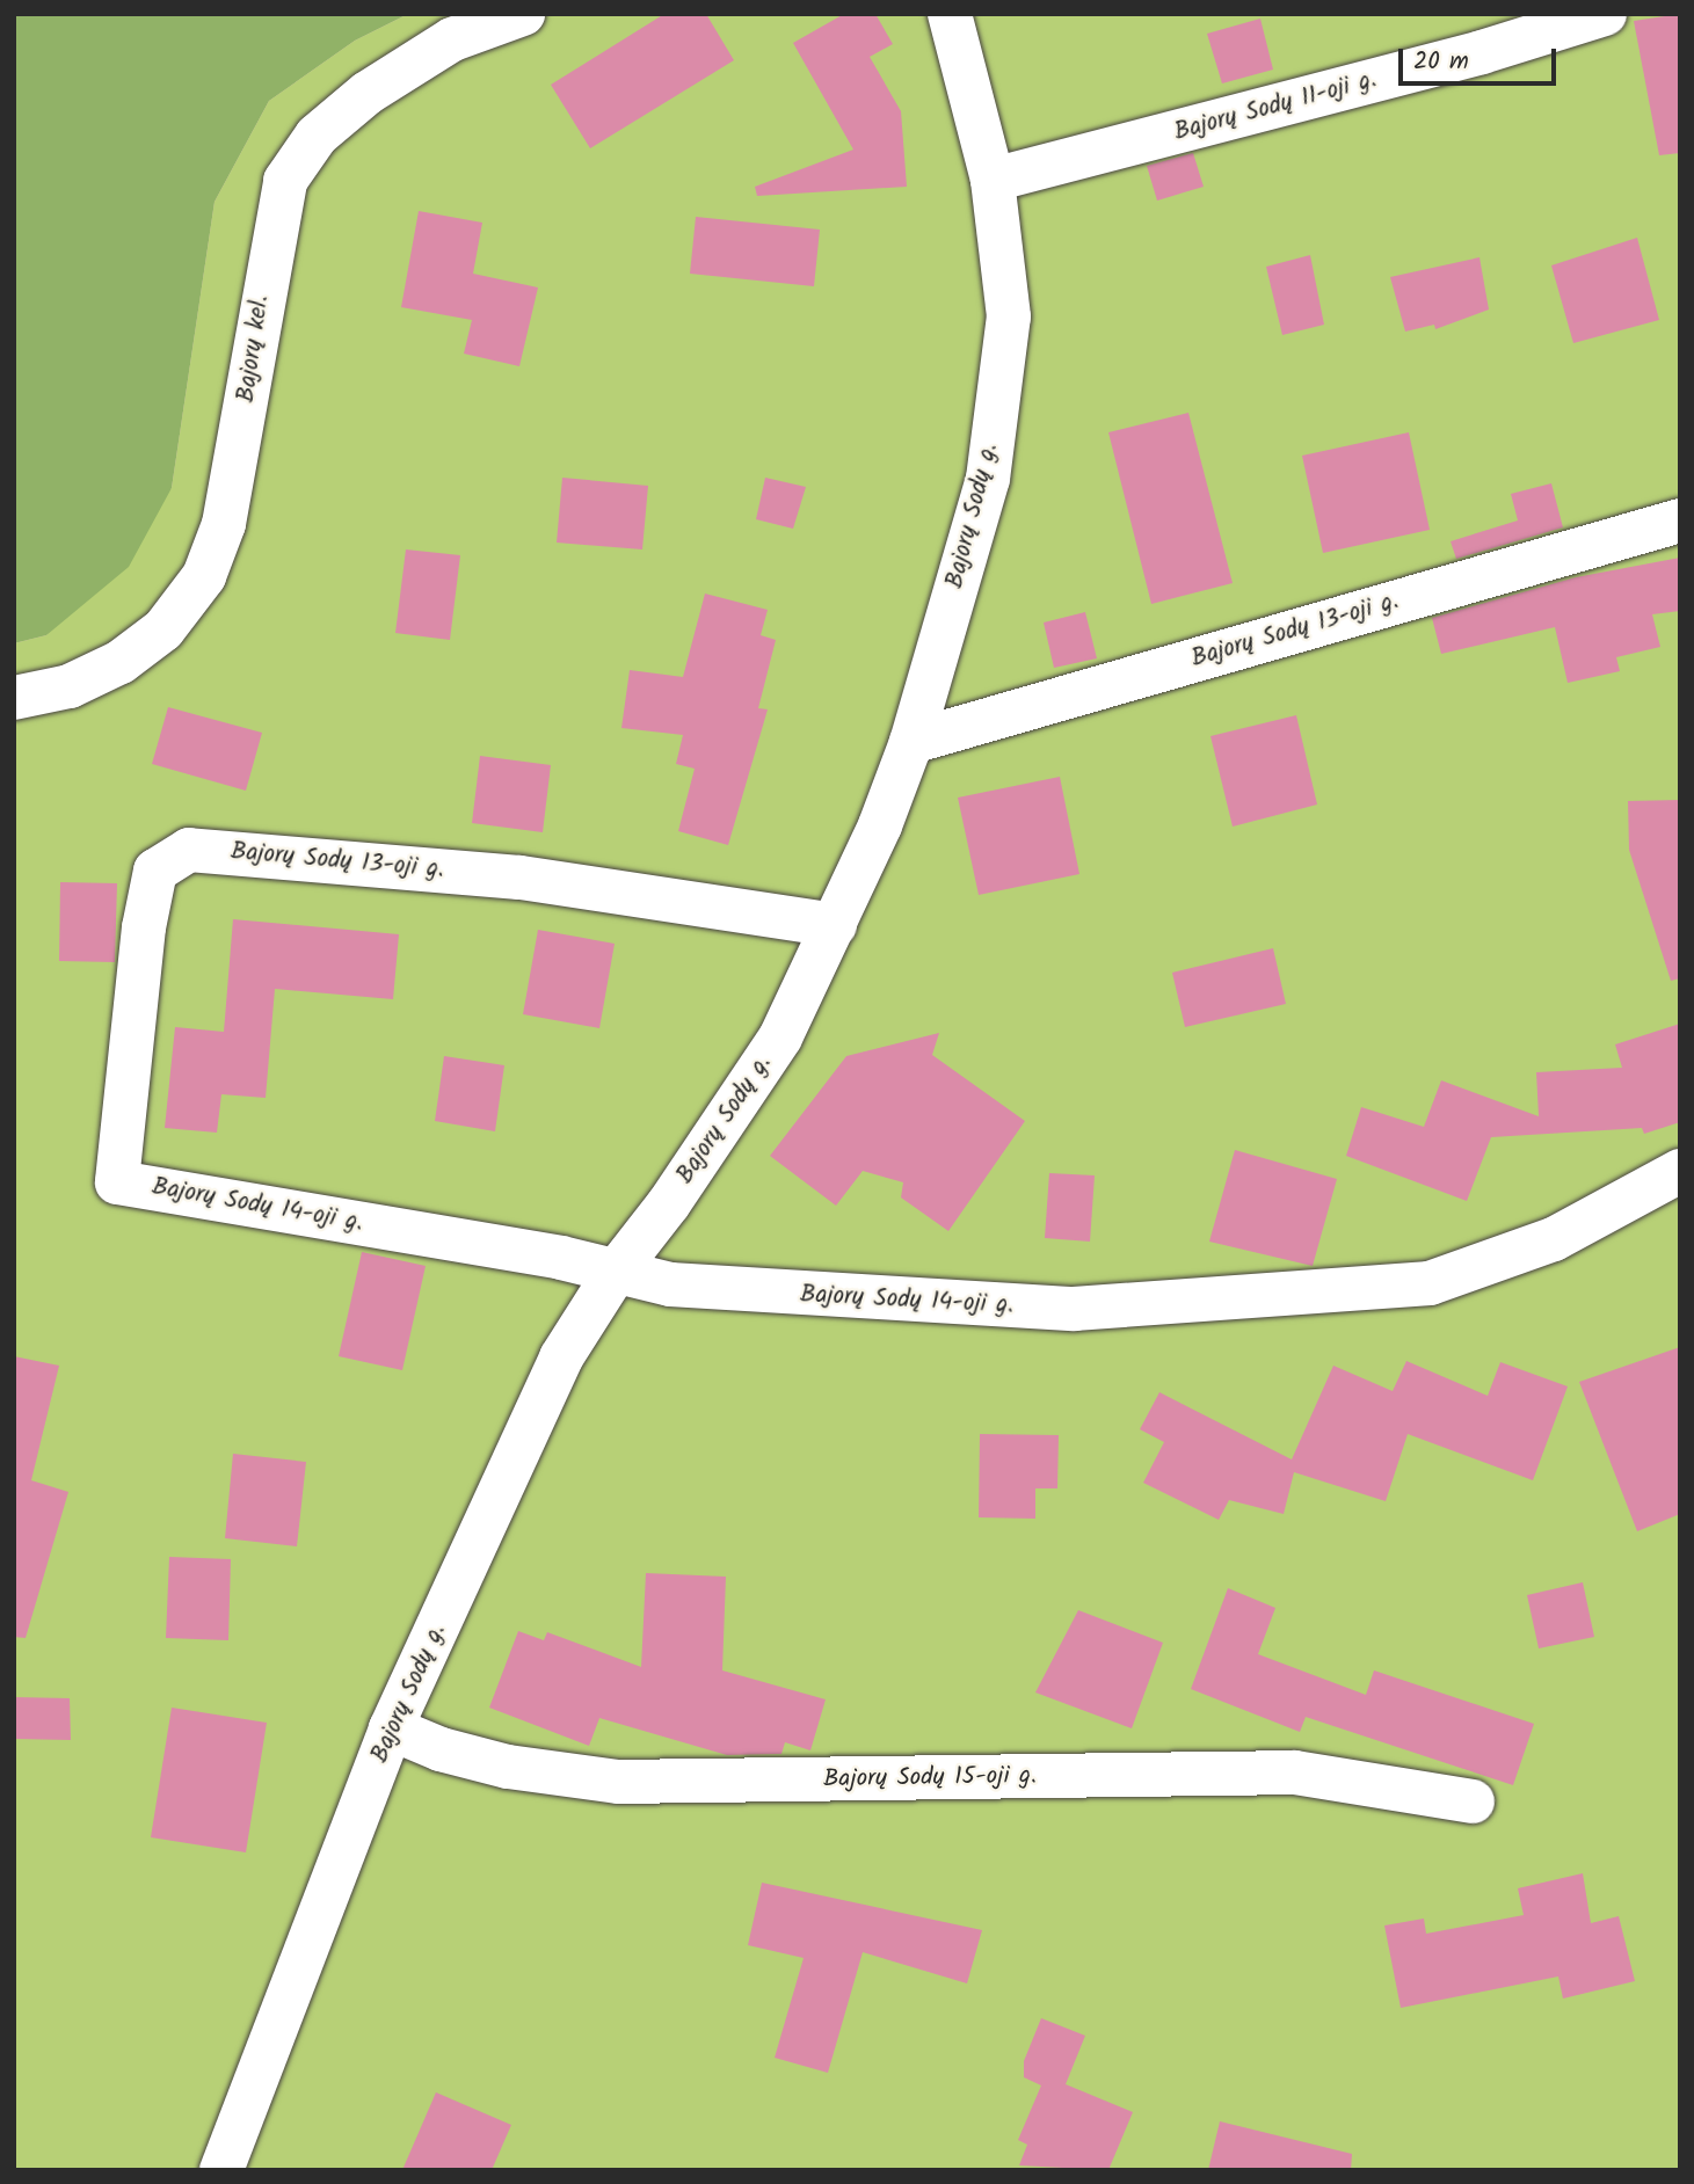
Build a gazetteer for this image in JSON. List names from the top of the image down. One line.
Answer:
{"streets":{"street":["Bajorų Sodų 11-oji g.","Bajorų kel.","Bajorų Sodų g.","Bajorų Sodų 13-oji g.","Bajorų Sodų 14-oji g.","Bajorų Sodų 15-oji g."]},"crossings":[["Bajorų Sodų 11-oji g.","Bajorų Sodų g."],["Bajorų Sodų g.","Bajorų Sodų 13-oji g."],["Bajorų Sodų g.","Bajorų Sodų 14-oji g."],["Bajorų Sodų g.","Bajorų Sodų 15-oji g."],["Bajorų Sodų 13-oji g.","Bajorų Sodų 14-oji g."]],"scale_bar":"20 m"}
